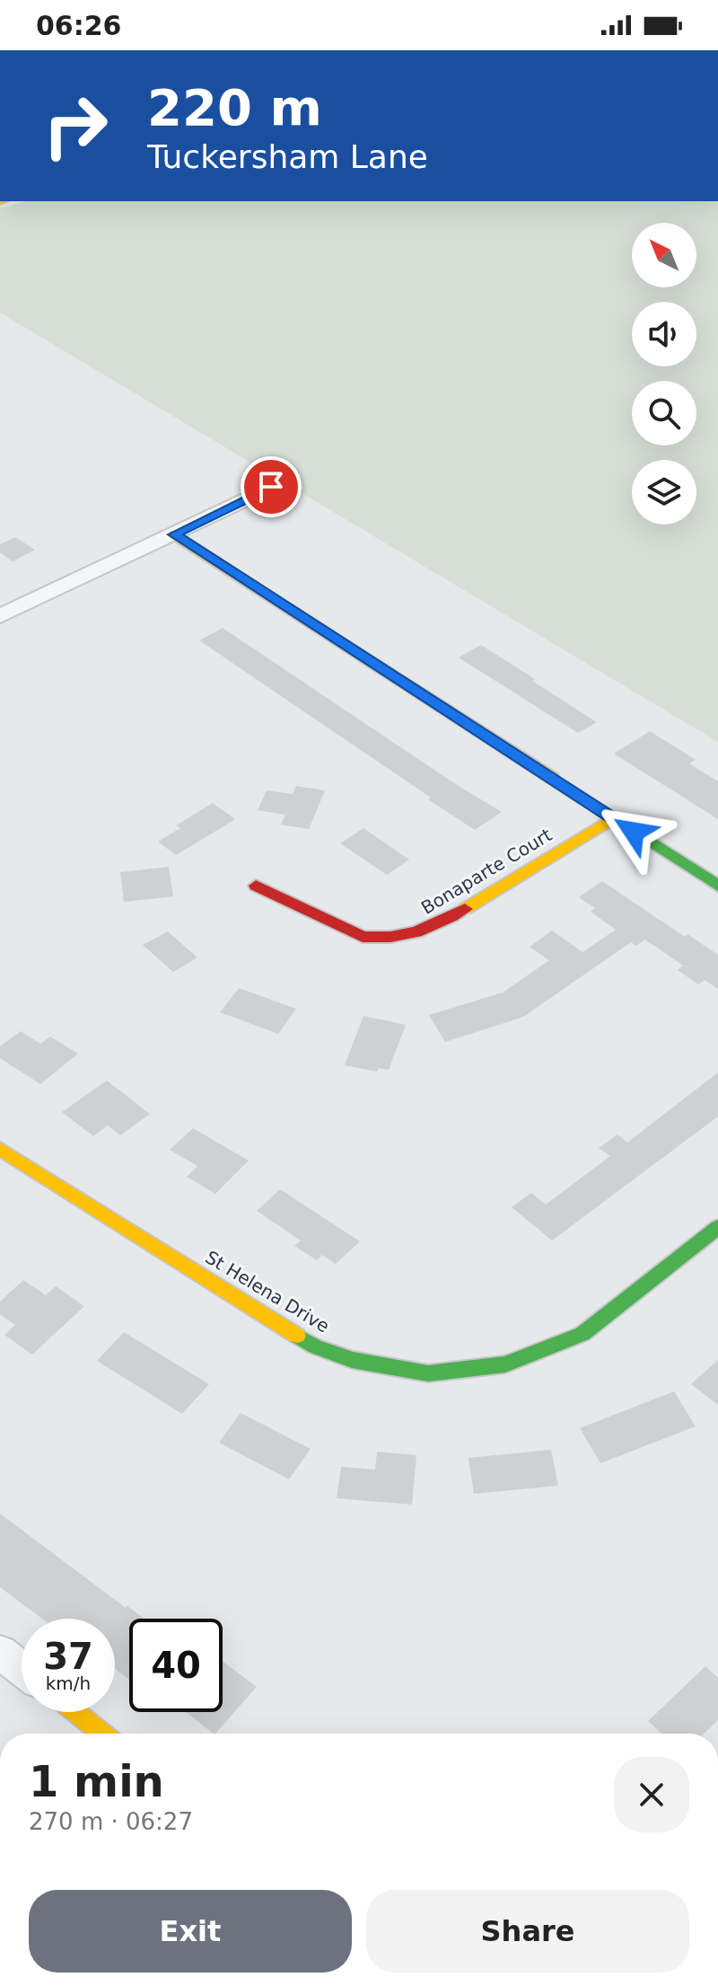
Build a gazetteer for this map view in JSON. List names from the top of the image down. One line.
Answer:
{"streets":{"street":["Bonaparte Court","St Helena Drive"]},"north":"top left","page":{"status":"06:26","turn":["220 m","Tuckersham Lane"],"speed":"37 km/h","limit":"40","heading":["1 min","270 m · 06:27"],"buttons":["Exit","Share"]}}
